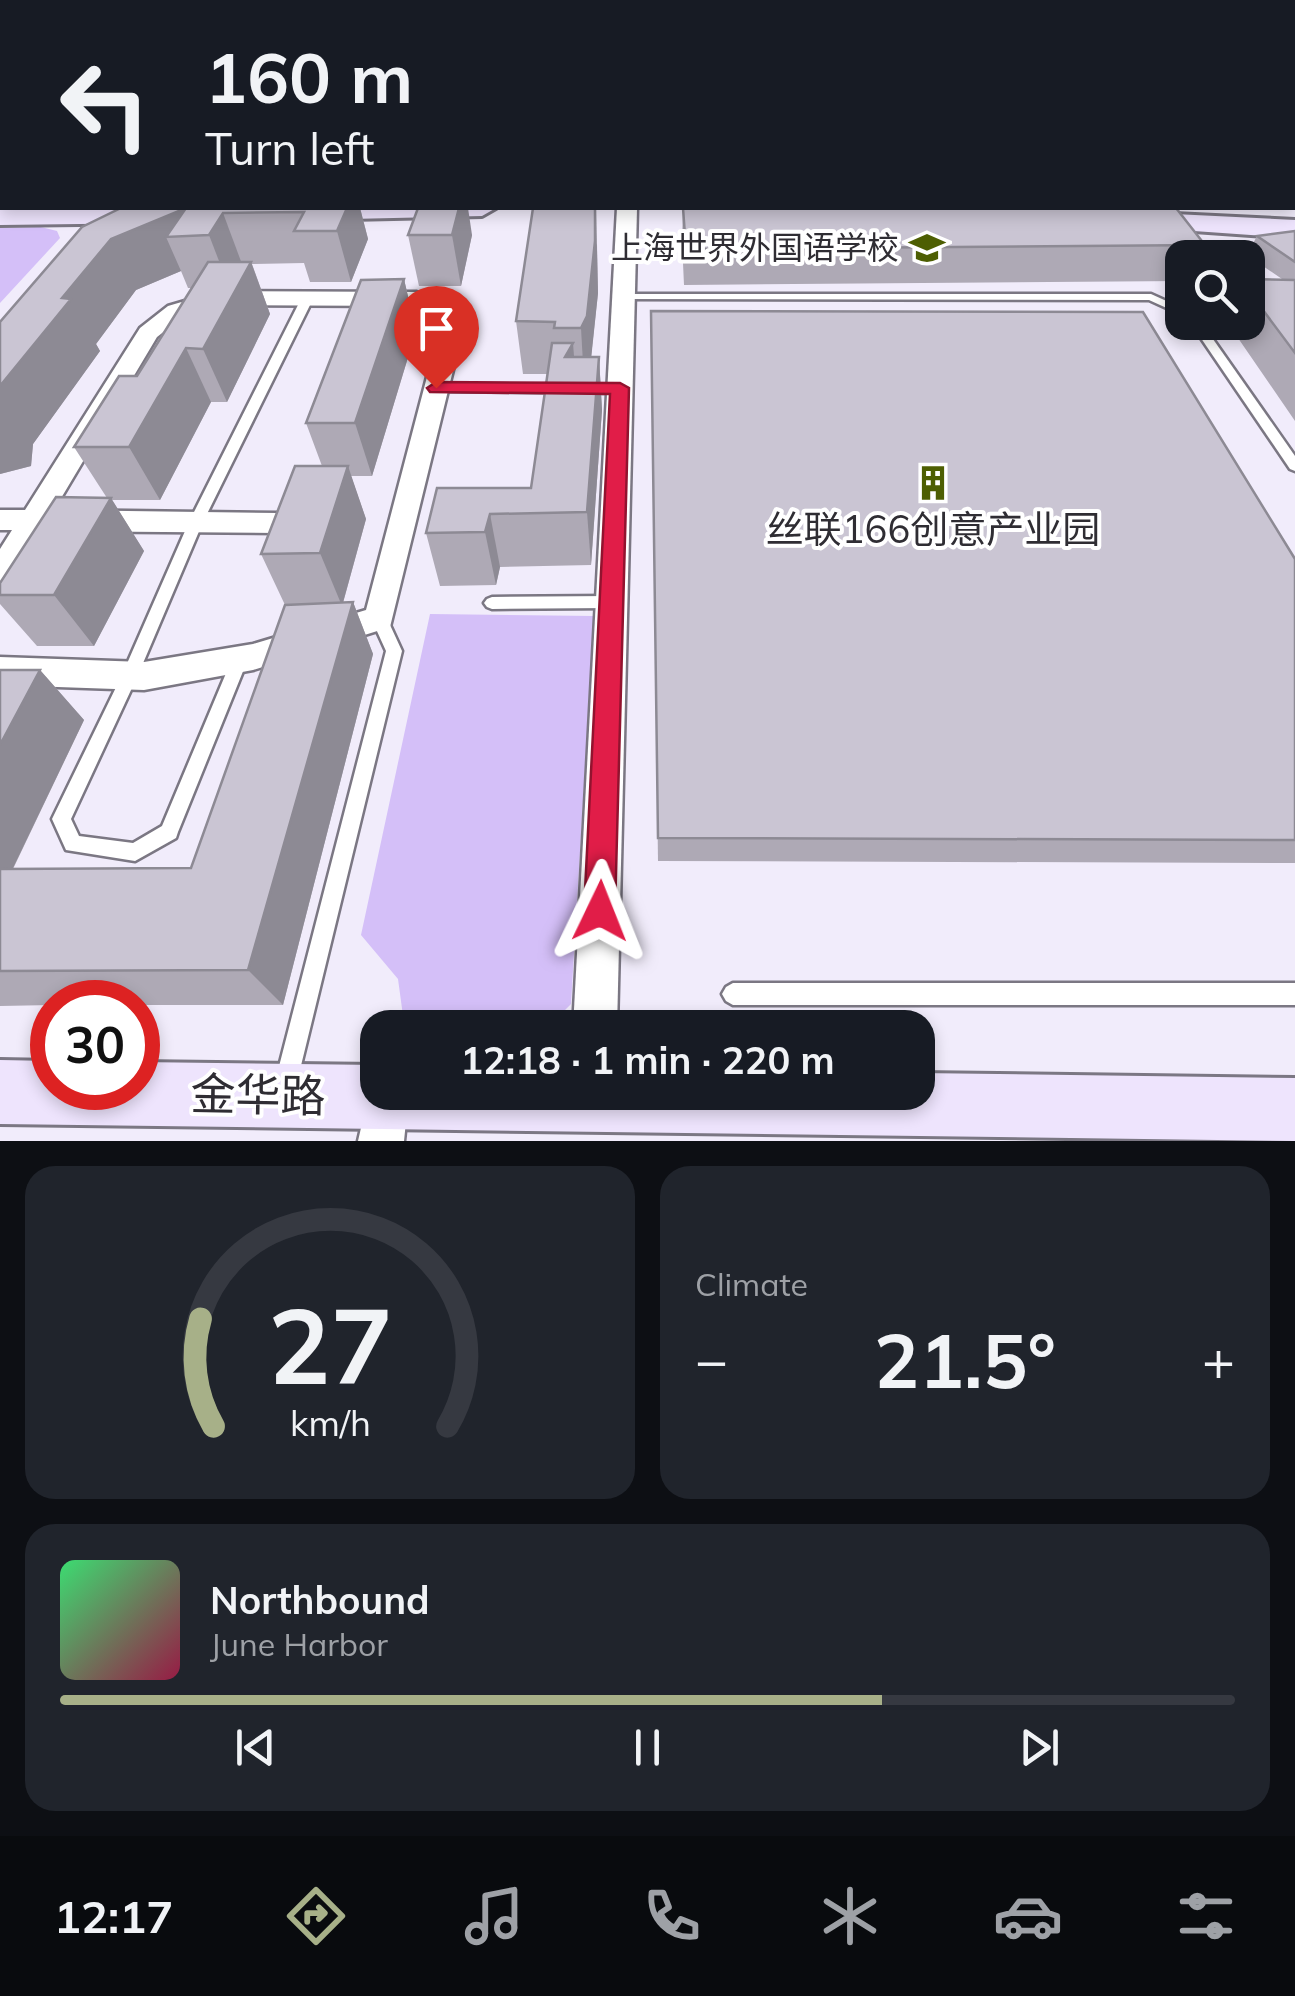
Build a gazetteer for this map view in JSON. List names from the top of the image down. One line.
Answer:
{"streets":{"main road":["金华路"]},"places":{"school or university":["上海世界外国语学校"],"building":["丝联166创意产业园"]},"page":{"turn":["160 m","Turn left"],"limit":"30","trip":"12:18 · 1 min · 220 m","tile":"Climate","heat":["−","21.5°","+"],"song":["Northbound","June Harbor"],"tabs":"12:17","gauge":["27","km/h"]}}
